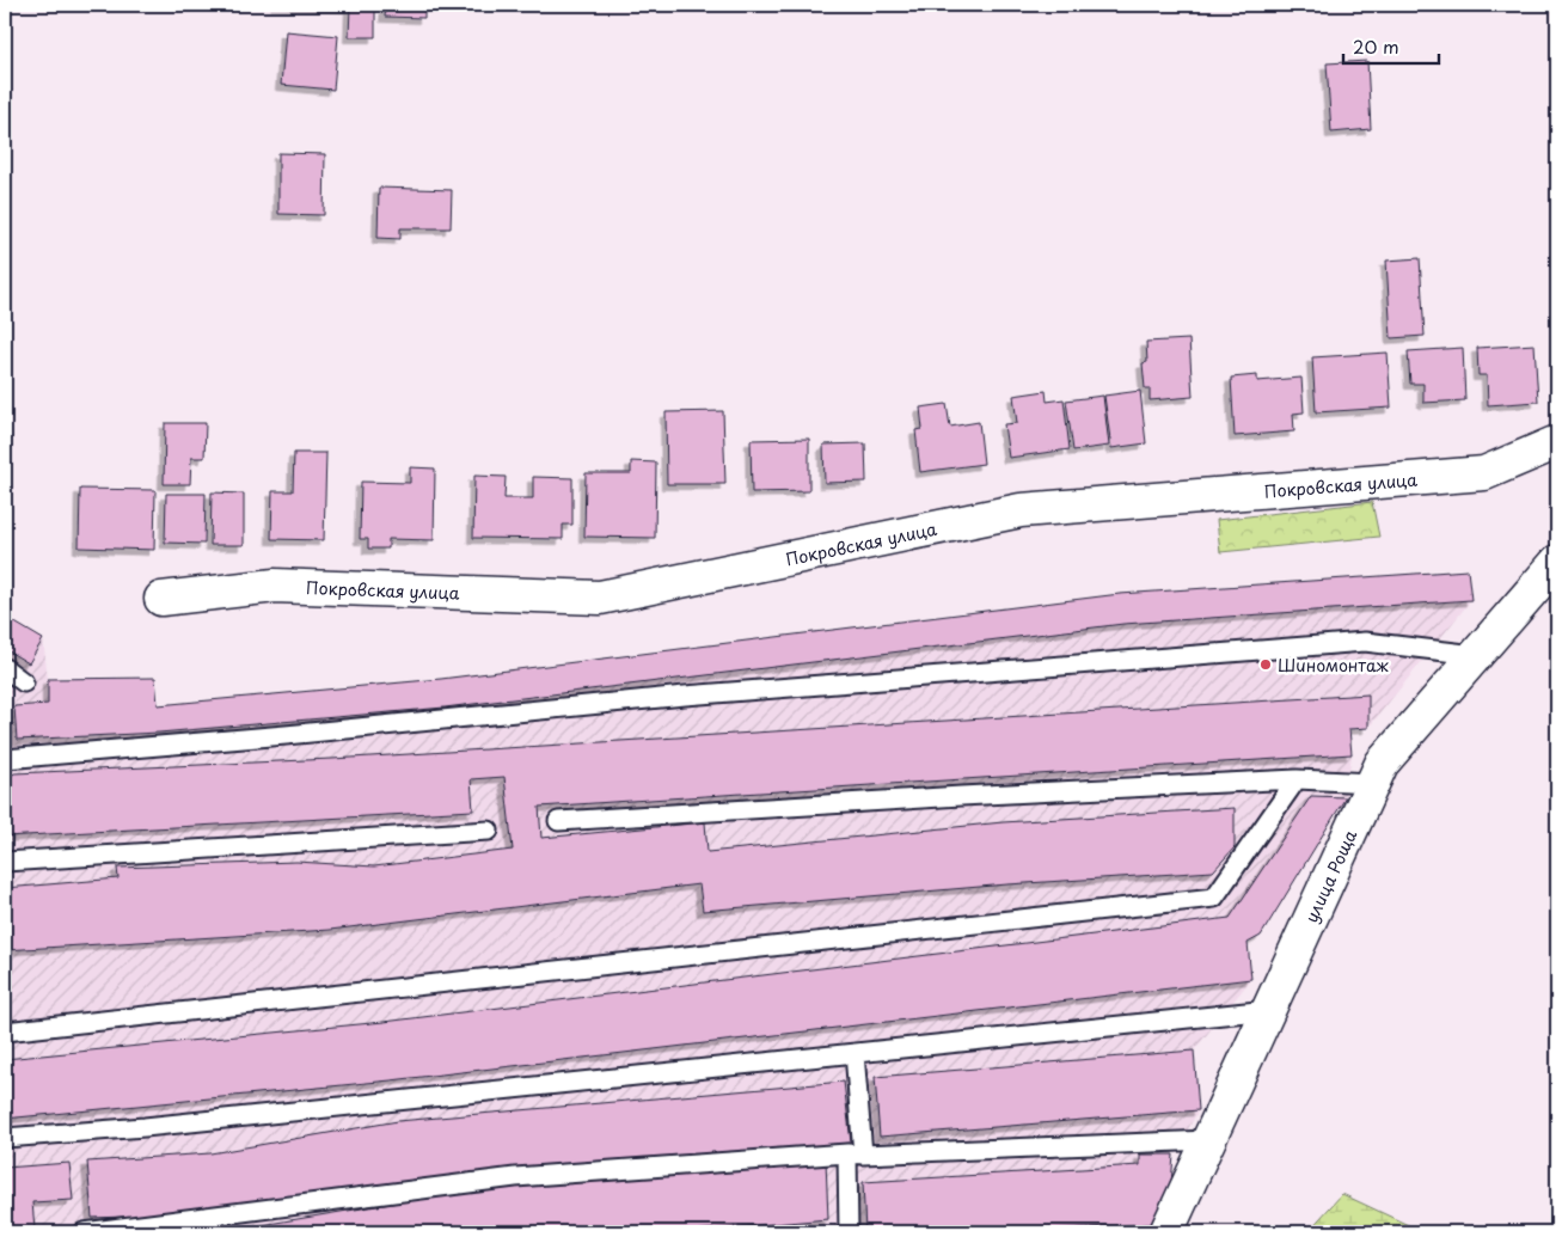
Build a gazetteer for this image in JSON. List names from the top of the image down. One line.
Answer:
{"streets":{"street":["Покровская улица","улица Роща"]},"places":["Шиномонтаж"],"scale_bar":"20 m"}
